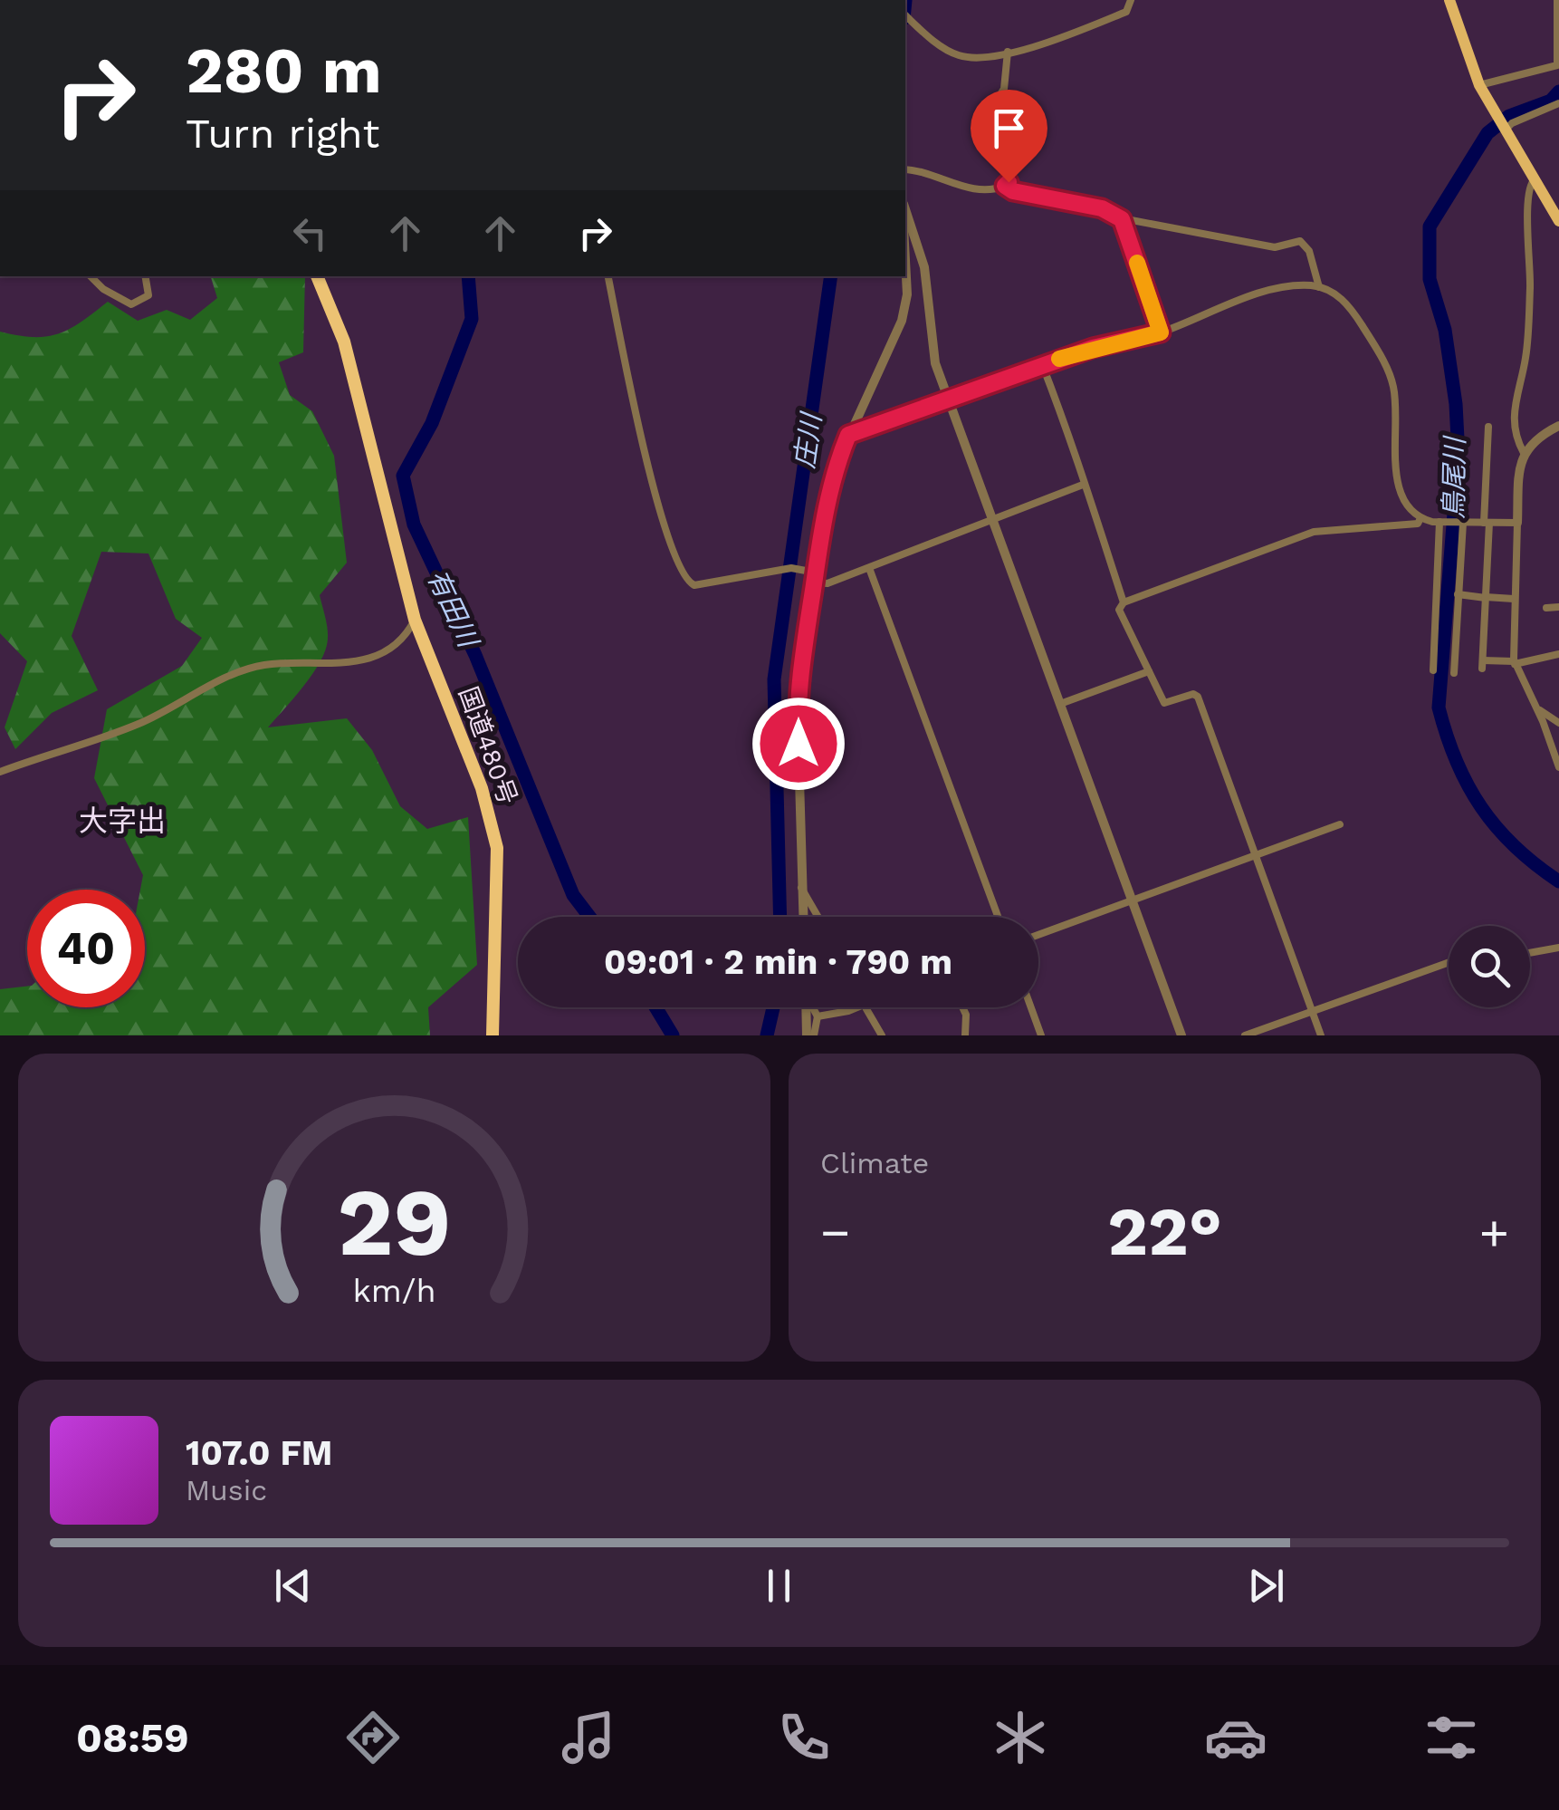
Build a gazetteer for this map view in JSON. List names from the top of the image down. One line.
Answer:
{"streets":{"highway":["国道480号"]},"districts":["大字出"],"water":["庄川","鳥尾川","有田川"],"page":{"turn":["280 m","Turn right"],"limit":"40","trip":"09:01 · 2 min · 790 m","tile":"Climate","heat":["−","22°","+"],"song":["107.0 FM","Music"],"tabs":"08:59","gauge":["29","km/h"]}}
